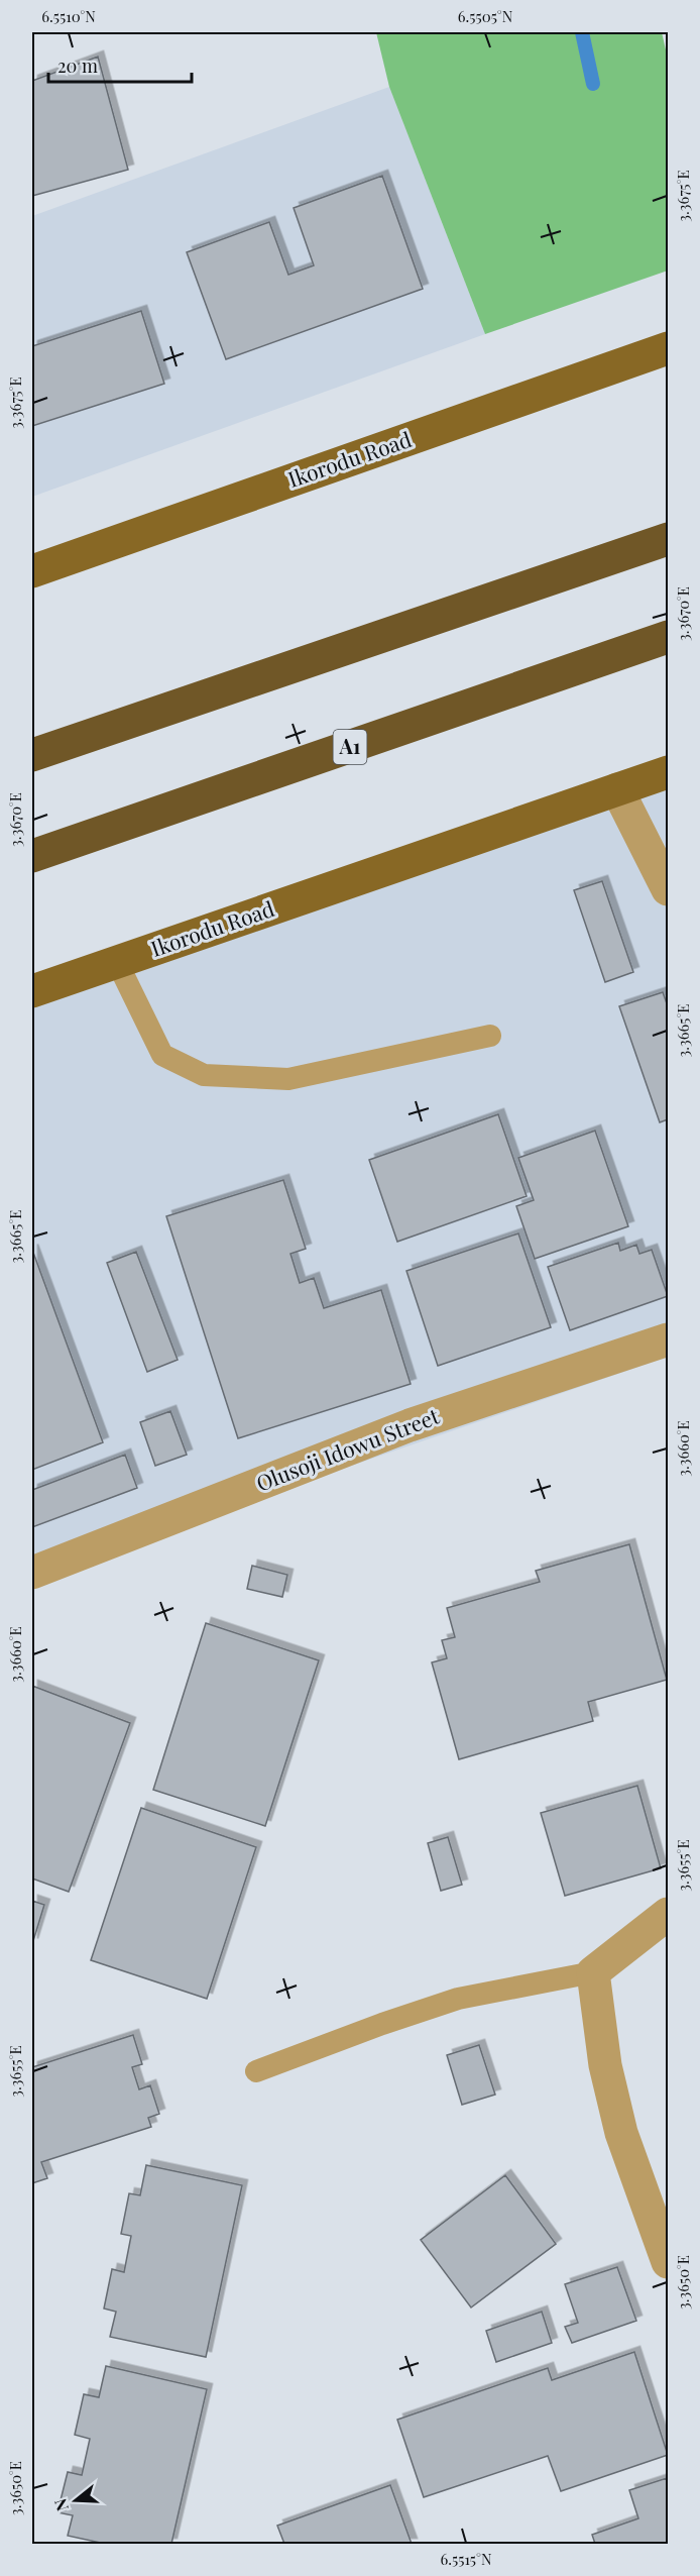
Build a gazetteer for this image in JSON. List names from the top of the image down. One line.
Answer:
{"streets":{"highway":["A1"],"main road":["Ikorodu Road"],"street":["Olusoji Idowu Street"]},"scale_bar":"20 m","north":"left","coordinates":["6.5510°N","6.5505°N","3.3675°E","3.3670°E","3.3665°E","3.3660°E","3.3655°E","3.3650°E","6.5515°N"]}
